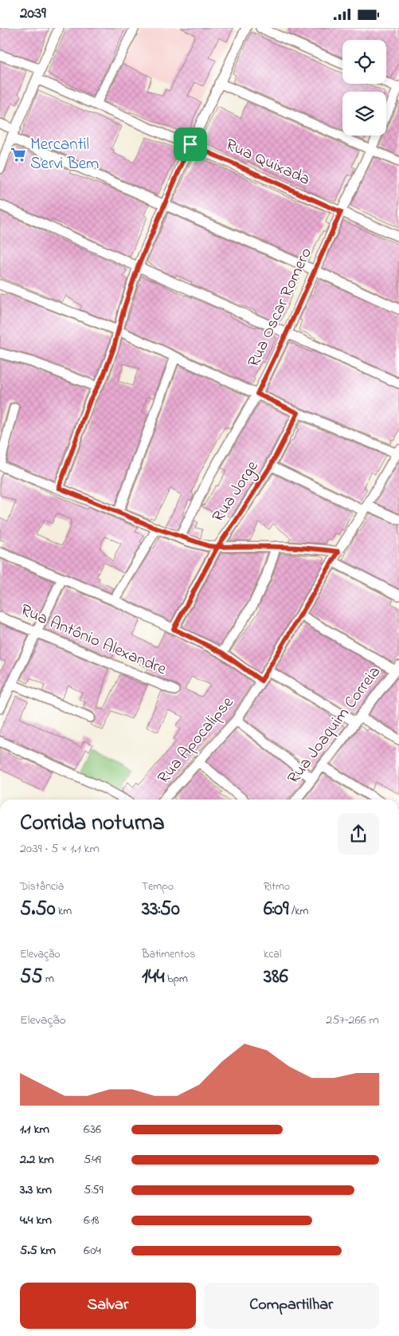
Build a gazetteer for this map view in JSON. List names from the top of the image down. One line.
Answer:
{"streets":{"street":["Rua Quixada","Rua Oscar Romero","Rua Jorge","Rua Antônio Alexandre","Rua Joaquim Correia","Rua Apocalipse"]},"crossings":[["Rua Quixada","Rua Oscar Romero"]],"places":{"supermarket":["Mercantil Servi Bem"]},"page":{"status":"20:39","heading":["Corrida noturna","20:39 · 5 × 1.1 km"],"stats":[["Distância","5.50 km"],["Tempo","33:50"],["Ritmo","6:09 /km"],["Elevação","55 m"],["Batimentos","144 bpm"],["kcal","386"]],"chart":["Elevação","257–266 m"],"list":[{"name":"1.1 km","note":"6:36"},{"name":"2.2 km","note":"5:49"},{"name":"3.3 km","note":"5:59"},{"name":"4.4 km","note":"6:18"},{"name":"5.5 km","note":"6:04"}],"buttons":["Salvar","Compartilhar"]}}
